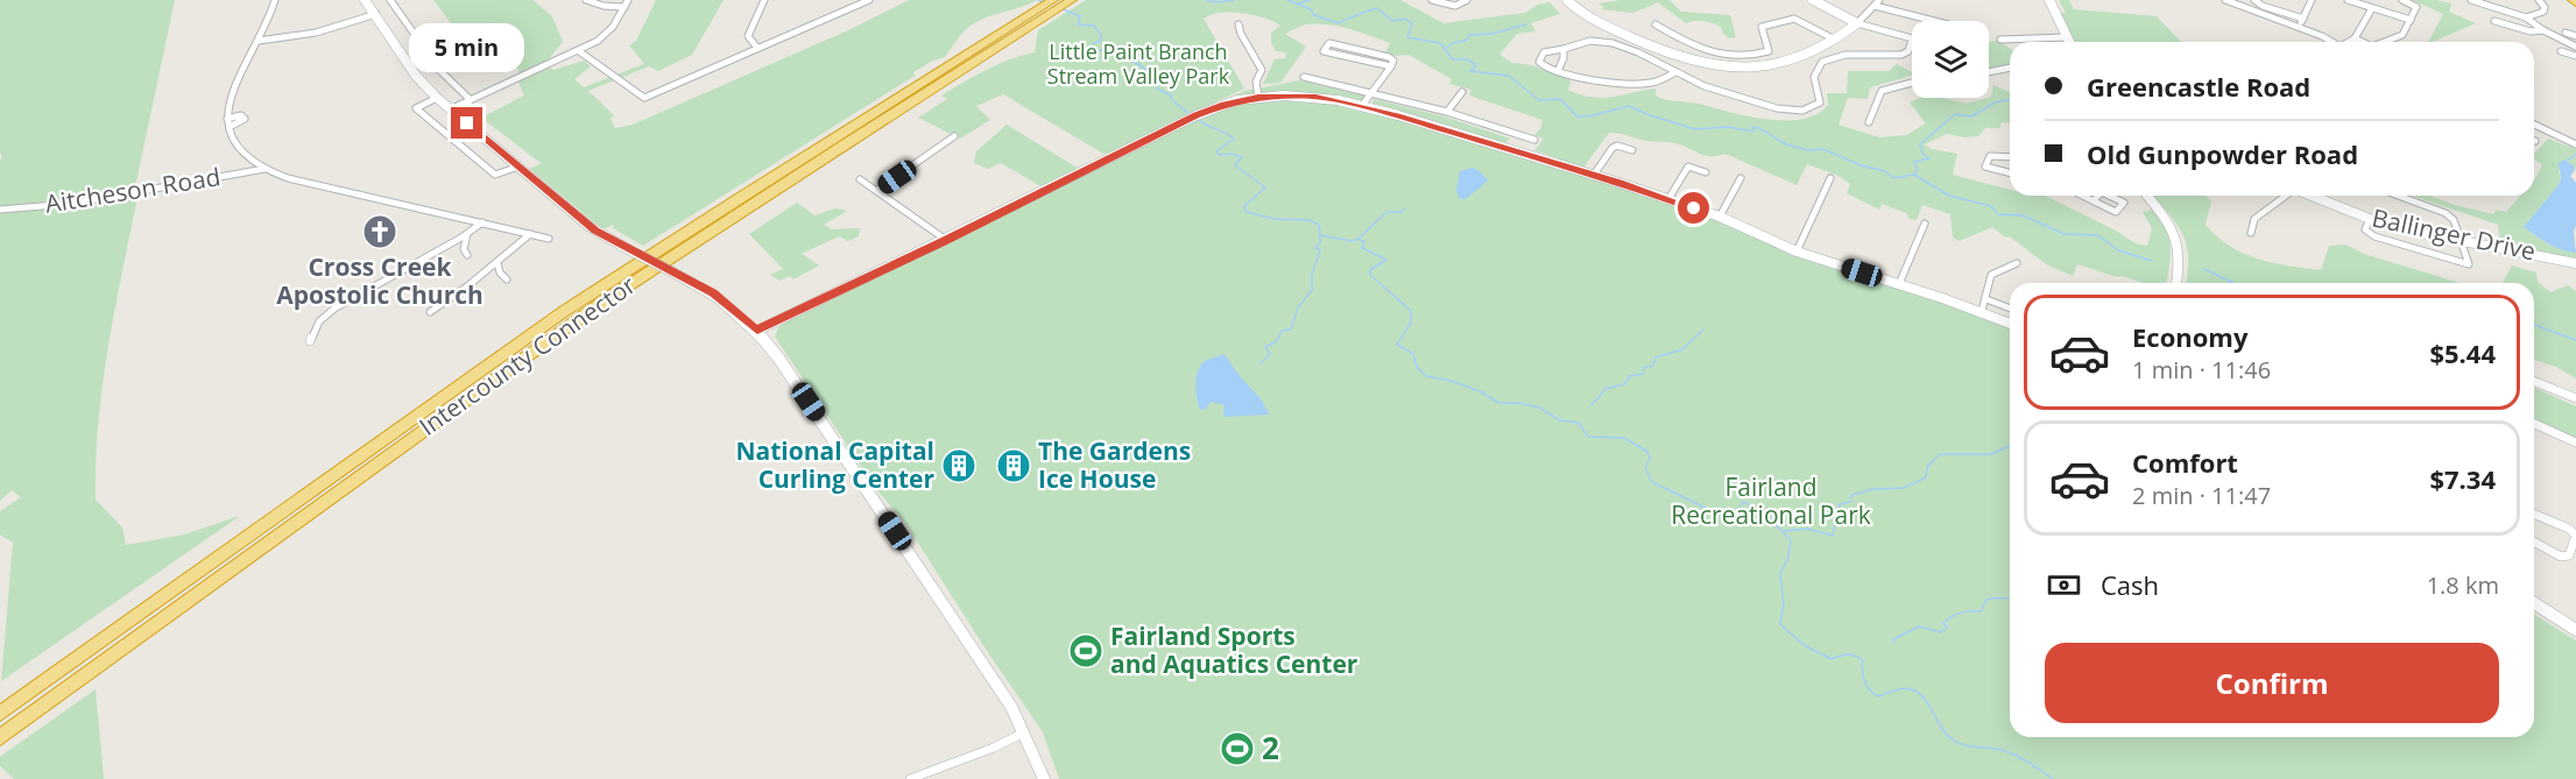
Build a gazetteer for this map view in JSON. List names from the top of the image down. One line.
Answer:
{"streets":{"highway":["Intercounty Connector"],"street":["Aitcheson Road","Ballinger Drive"]},"parks":["Little Paint Branch Stream Valley Park","Fairland Recreational Park"],"places":{"church":["Cross Creek Apostolic Church"],"building":["National Capital Curling Center","The Gardens Ice House"],"sports":["Fairland Sports and Aquatics Center","2"]},"page":{"bubble":"5 min","banner":["Greencastle Road","Old Gunpowder Road"],"list":[{"name":"Economy","note":"1 min · 11:46","value":"$5.44"},{"name":"Comfort","note":"2 min · 11:47","value":"$7.34"}],"pay":["Cash","1.8 km"],"buttons":"Confirm"}}
